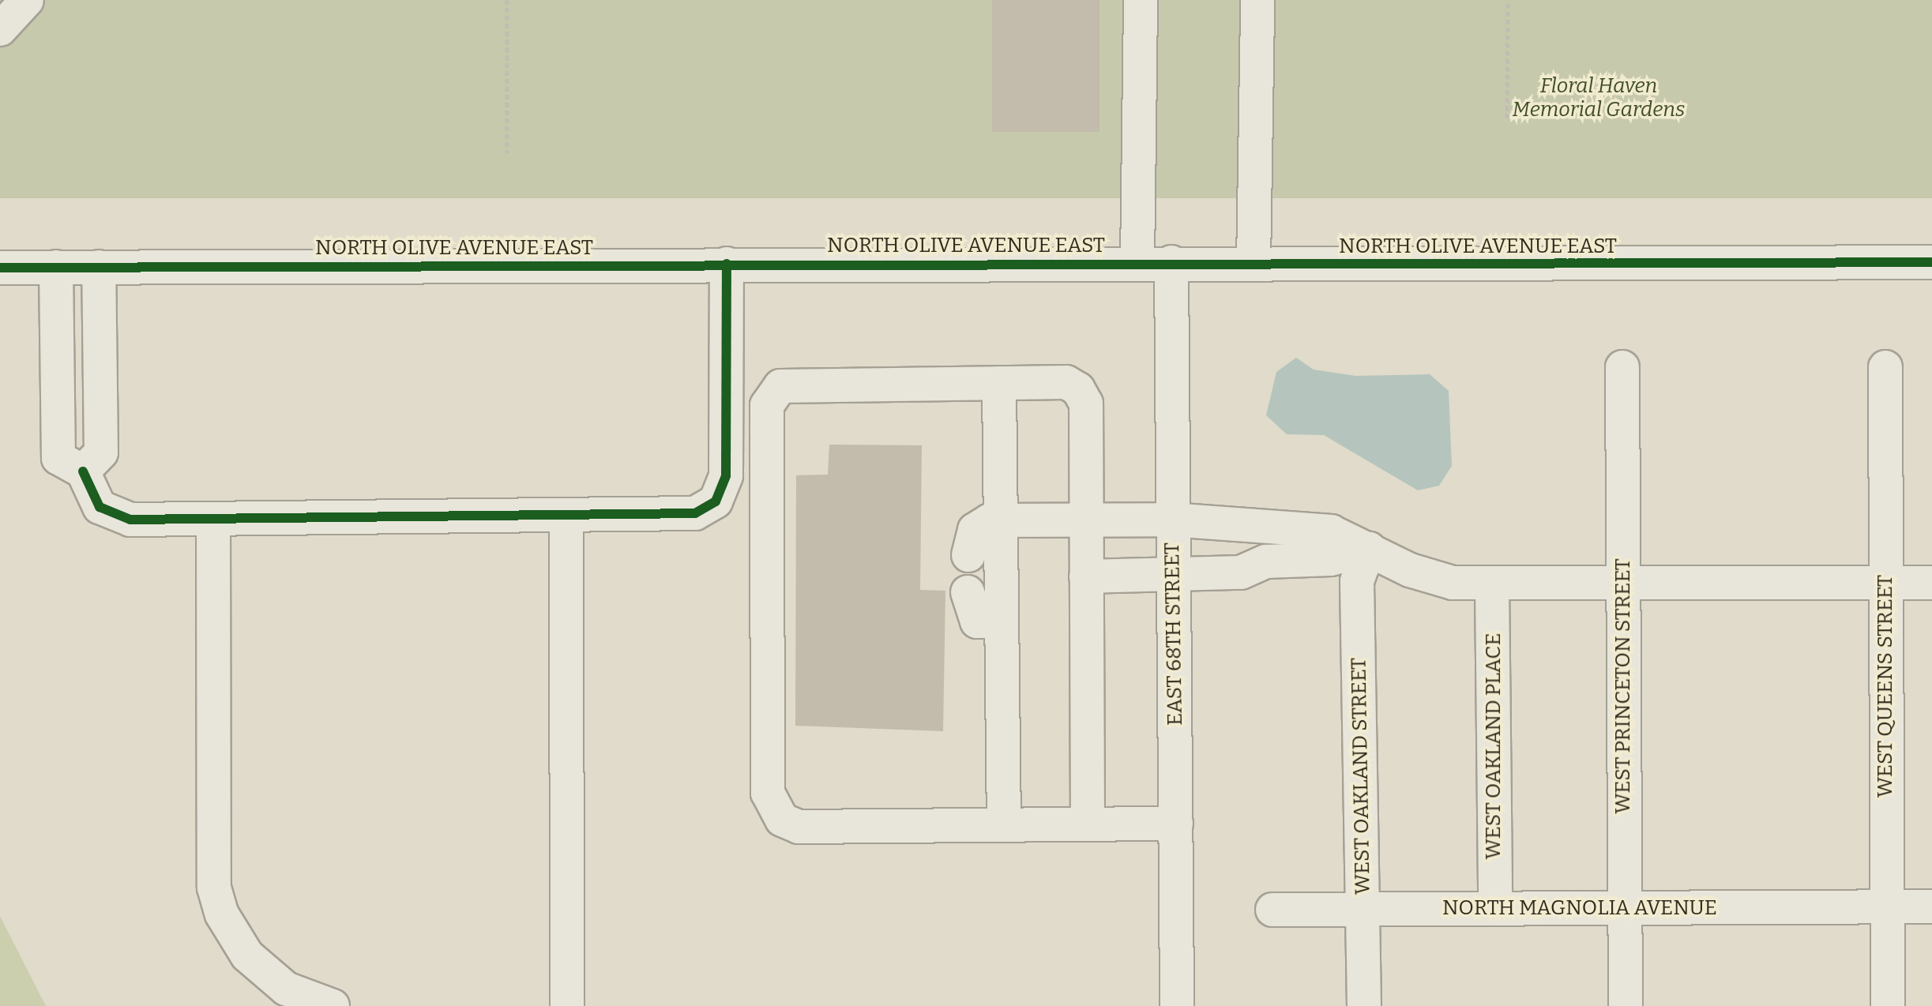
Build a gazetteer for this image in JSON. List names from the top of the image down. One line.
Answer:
{"streets":{"street":["NORTH OLIVE AVENUE EAST","EAST 68TH STREET","WEST PRINCETON STREET","WEST QUEENS STREET","WEST OAKLAND PLACE","WEST OAKLAND STREET","NORTH MAGNOLIA AVENUE"]},"crossings":[["NORTH OLIVE AVENUE EAST","EAST 68TH STREET"],["WEST PRINCETON STREET","NORTH MAGNOLIA AVENUE"],["WEST QUEENS STREET","NORTH MAGNOLIA AVENUE"],["WEST OAKLAND PLACE","NORTH MAGNOLIA AVENUE"],["WEST OAKLAND STREET","NORTH MAGNOLIA AVENUE"]],"parks":["Floral Haven Memorial Gardens"]}
